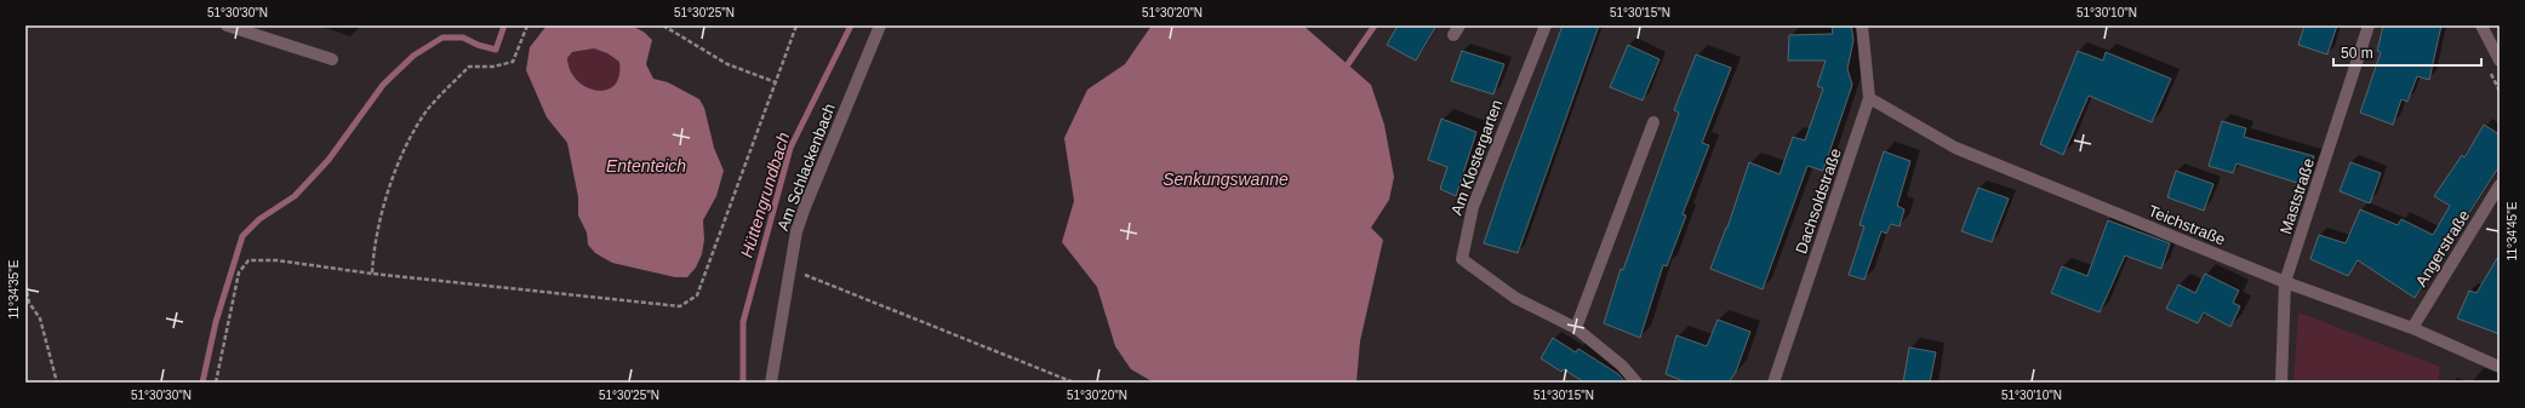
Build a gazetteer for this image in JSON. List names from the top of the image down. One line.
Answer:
{"streets":{"street":["Am Klostergarten","Am Schlackenbach","Maststraße","Dachsoldstraße","Teichstraße","Angerstraße"]},"crossings":[["Maststraße","Teichstraße"],["Dachsoldstraße","Teichstraße"],["Teichstraße","Angerstraße"]],"water":["Ententeich","Senkungswanne","Hüttengrundbach"],"scale_bar":"50 m","coordinates":["51°30'30\"N","51°30'25\"N","51°30'20\"N","51°30'15\"N","51°30'10\"N","11°34'45\"E","11°34'35\"E"]}
